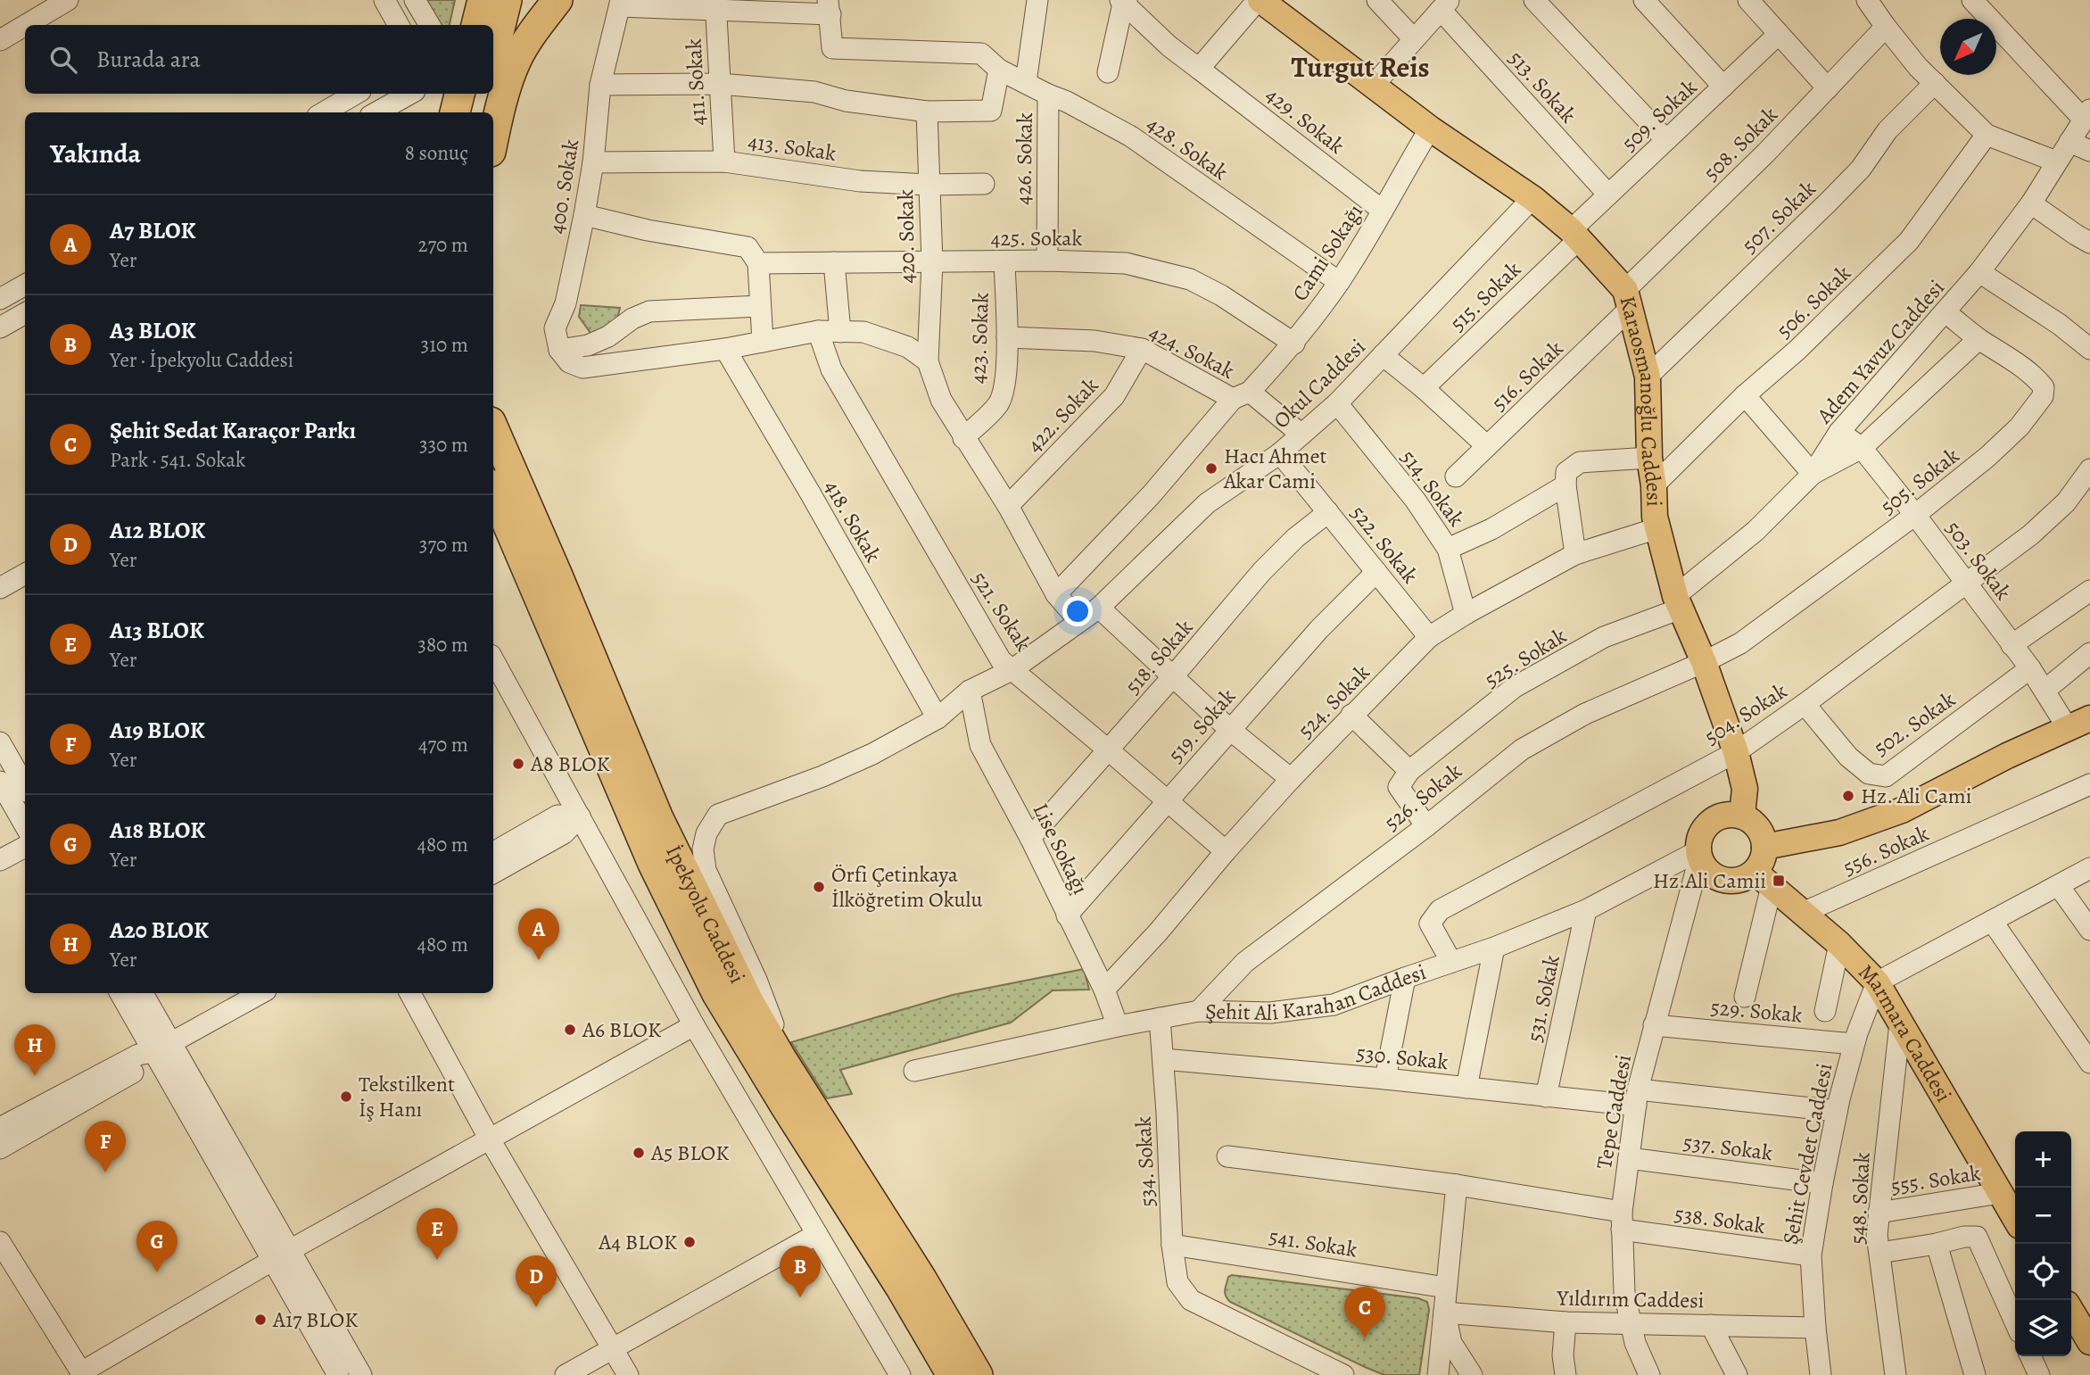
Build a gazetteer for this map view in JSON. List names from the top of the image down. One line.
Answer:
{"streets":{"highway":["İpekyolu Caddesi"],"main road":["Karaosmanoğlu Caddesi","Marmara Caddesi"],"street":["411. Sokak","513. Sokak","509. Sokak","429. Sokak","508. Sokak","413. Sokak","428. Sokak","426. Sokak","400. Sokak","507. Sokak","420. Sokak","425. Sokak","Cami Sokağı","515. Sokak","506. Sokak","423. Sokak","424. Sokak","Adem Yavuz Caddesi","516. Sokak","Okul Caddesi","422. Sokak","505. Sokak","514. Sokak","418. Sokak","522. Sokak","503. Sokak","521. Sokak","518. Sokak","525. Sokak","524. Sokak","504. Sokak","502. Sokak","519. Sokak","526. Sokak","Lise Sokağı","556. Sokak","Şehit Ali Karahan Caddesi","531. Sokak","529. Sokak","530. Sokak","Tepe Caddesi","537. Sokak","Şehit Cevdet Caddesi","534. Sokak","555. Sokak","548. Sokak","538. Sokak","541. Sokak","Yıldırım Caddesi"]},"crossings":[["411. Sokak","413. Sokak"],["513. Sokak","509. Sokak"],["509. Sokak","515. Sokak"],["509. Sokak","Karaosmanoğlu Caddesi"],["429. Sokak","Cami Sokağı"],["508. Sokak","516. Sokak"],["508. Sokak","Karaosmanoğlu Caddesi"],["413. Sokak","400. Sokak"],["413. Sokak","420. Sokak"],["428. Sokak","426. Sokak"],["428. Sokak","Cami Sokağı"],["426. Sokak","425. Sokak"],["507. Sokak","Karaosmanoğlu Caddesi"],["420. Sokak","425. Sokak"],["425. Sokak","Cami Sokağı"],["425. Sokak","423. Sokak"],["Cami Sokağı","424. Sokak"],["Cami Sokağı","Karaosmanoğlu Caddesi"],["515. Sokak","Karaosmanoğlu Caddesi"],["506. Sokak","Karaosmanoğlu Caddesi"],["423. Sokak","424. Sokak"],["424. Sokak","Okul Caddesi"],["424. Sokak","422. Sokak"],["Adem Yavuz Caddesi","Karaosmanoğlu Caddesi"],["Adem Yavuz Caddesi","505. Sokak"],["Adem Yavuz Caddesi","503. Sokak"],["Adem Yavuz Caddesi","525. Sokak"],["516. Sokak","Karaosmanoğlu Caddesi"],["Okul Caddesi","Karaosmanoğlu Caddesi"],["Okul Caddesi","514. Sokak"],["Okul Caddesi","418. Sokak"],["Okul Caddesi","522. Sokak"],["Okul Caddesi","521. Sokak"],["Okul Caddesi","Lise Sokağı"],["Okul Caddesi","İpekyolu Caddesi"],["Karaosmanoğlu Caddesi","505. Sokak"],["Karaosmanoğlu Caddesi","525. Sokak"],["Karaosmanoğlu Caddesi","524. Sokak"],["Karaosmanoğlu Caddesi","504. Sokak"],["Karaosmanoğlu Caddesi","526. Sokak"],["Karaosmanoğlu Caddesi","Şehit Ali Karahan Caddesi"],["Karaosmanoğlu Caddesi","Marmara Caddesi"],["Karaosmanoğlu Caddesi","Tepe Caddesi"],["505. Sokak","503. Sokak"],["505. Sokak","526. Sokak"],["514. Sokak","524. Sokak"],["522. Sokak","518. Sokak"],["522. Sokak","524. Sokak"],["522. Sokak","519. Sokak"],["503. Sokak","504. Sokak"],["503. Sokak","502. Sokak"],["521. Sokak","518. Sokak"],["521. Sokak","524. Sokak"],["521. Sokak","519. Sokak"],["518. Sokak","Lise Sokağı"],["524. Sokak","Lise Sokağı"],["504. Sokak","502. Sokak"],["504. Sokak","Şehit Ali Karahan Caddesi"],["519. Sokak","Lise Sokağı"],["526. Sokak","Şehit Ali Karahan Caddesi"],["Lise Sokağı","Şehit Ali Karahan Caddesi"],["556. Sokak","Marmara Caddesi"],["Şehit Ali Karahan Caddesi","531. Sokak"],["Şehit Ali Karahan Caddesi","Marmara Caddesi"],["Şehit Ali Karahan Caddesi","Tepe Caddesi"],["Şehit Ali Karahan Caddesi","534. Sokak"],["531. Sokak","530. Sokak"],["529. Sokak","Tepe Caddesi"],["529. Sokak","Şehit Cevdet Caddesi"],["Marmara Caddesi","Tepe Caddesi"],["Marmara Caddesi","Şehit Cevdet Caddesi"],["Marmara Caddesi","555. Sokak"],["Marmara Caddesi","548. Sokak"],["530. Sokak","Tepe Caddesi"],["530. Sokak","Şehit Cevdet Caddesi"],["530. Sokak","534. Sokak"],["Tepe Caddesi","537. Sokak"],["Tepe Caddesi","538. Sokak"],["Tepe Caddesi","Yıldırım Caddesi"],["537. Sokak","Şehit Cevdet Caddesi"],["Şehit Cevdet Caddesi","538. Sokak"],["Şehit Cevdet Caddesi","Yıldırım Caddesi"],["534. Sokak","541. Sokak"],["555. Sokak","548. Sokak"]],"districts":["Turgut Reis"],"places":{"other":["Hacı Ahmet Akar Cami","A8 BLOK","Hz. Ali Cami","Örfi Çetinkaya İlköğretim Okulu","A6 BLOK","Tekstilkent İş Hanı","A5 BLOK","A4 BLOK","A17 BLOK"],"transit":["Hz.Ali Camii"]},"north":"bottom left","page":{"search":"Burada ara","heading":["Yakında","8 sonuç"],"list":[{"mark":"A","name":"A7 BLOK","note":"Yer","value":"270 m"},{"mark":"B","name":"A3 BLOK","note":"Yer · İpekyolu Caddesi","value":"310 m"},{"mark":"C","name":"Şehit Sedat Karaçor Parkı","note":"Park · 541. Sokak","value":"330 m"},{"mark":"D","name":"A12 BLOK","note":"Yer","value":"370 m"},{"mark":"E","name":"A13 BLOK","note":"Yer","value":"380 m"},{"mark":"F","name":"A19 BLOK","note":"Yer","value":"470 m"},{"mark":"G","name":"A18 BLOK","note":"Yer","value":"480 m"},{"mark":"H","name":"A20 BLOK","note":"Yer","value":"480 m"}],"pins":["A","H","F","E","G","B","D","C"],"map_buttons":["+","−"]}}
